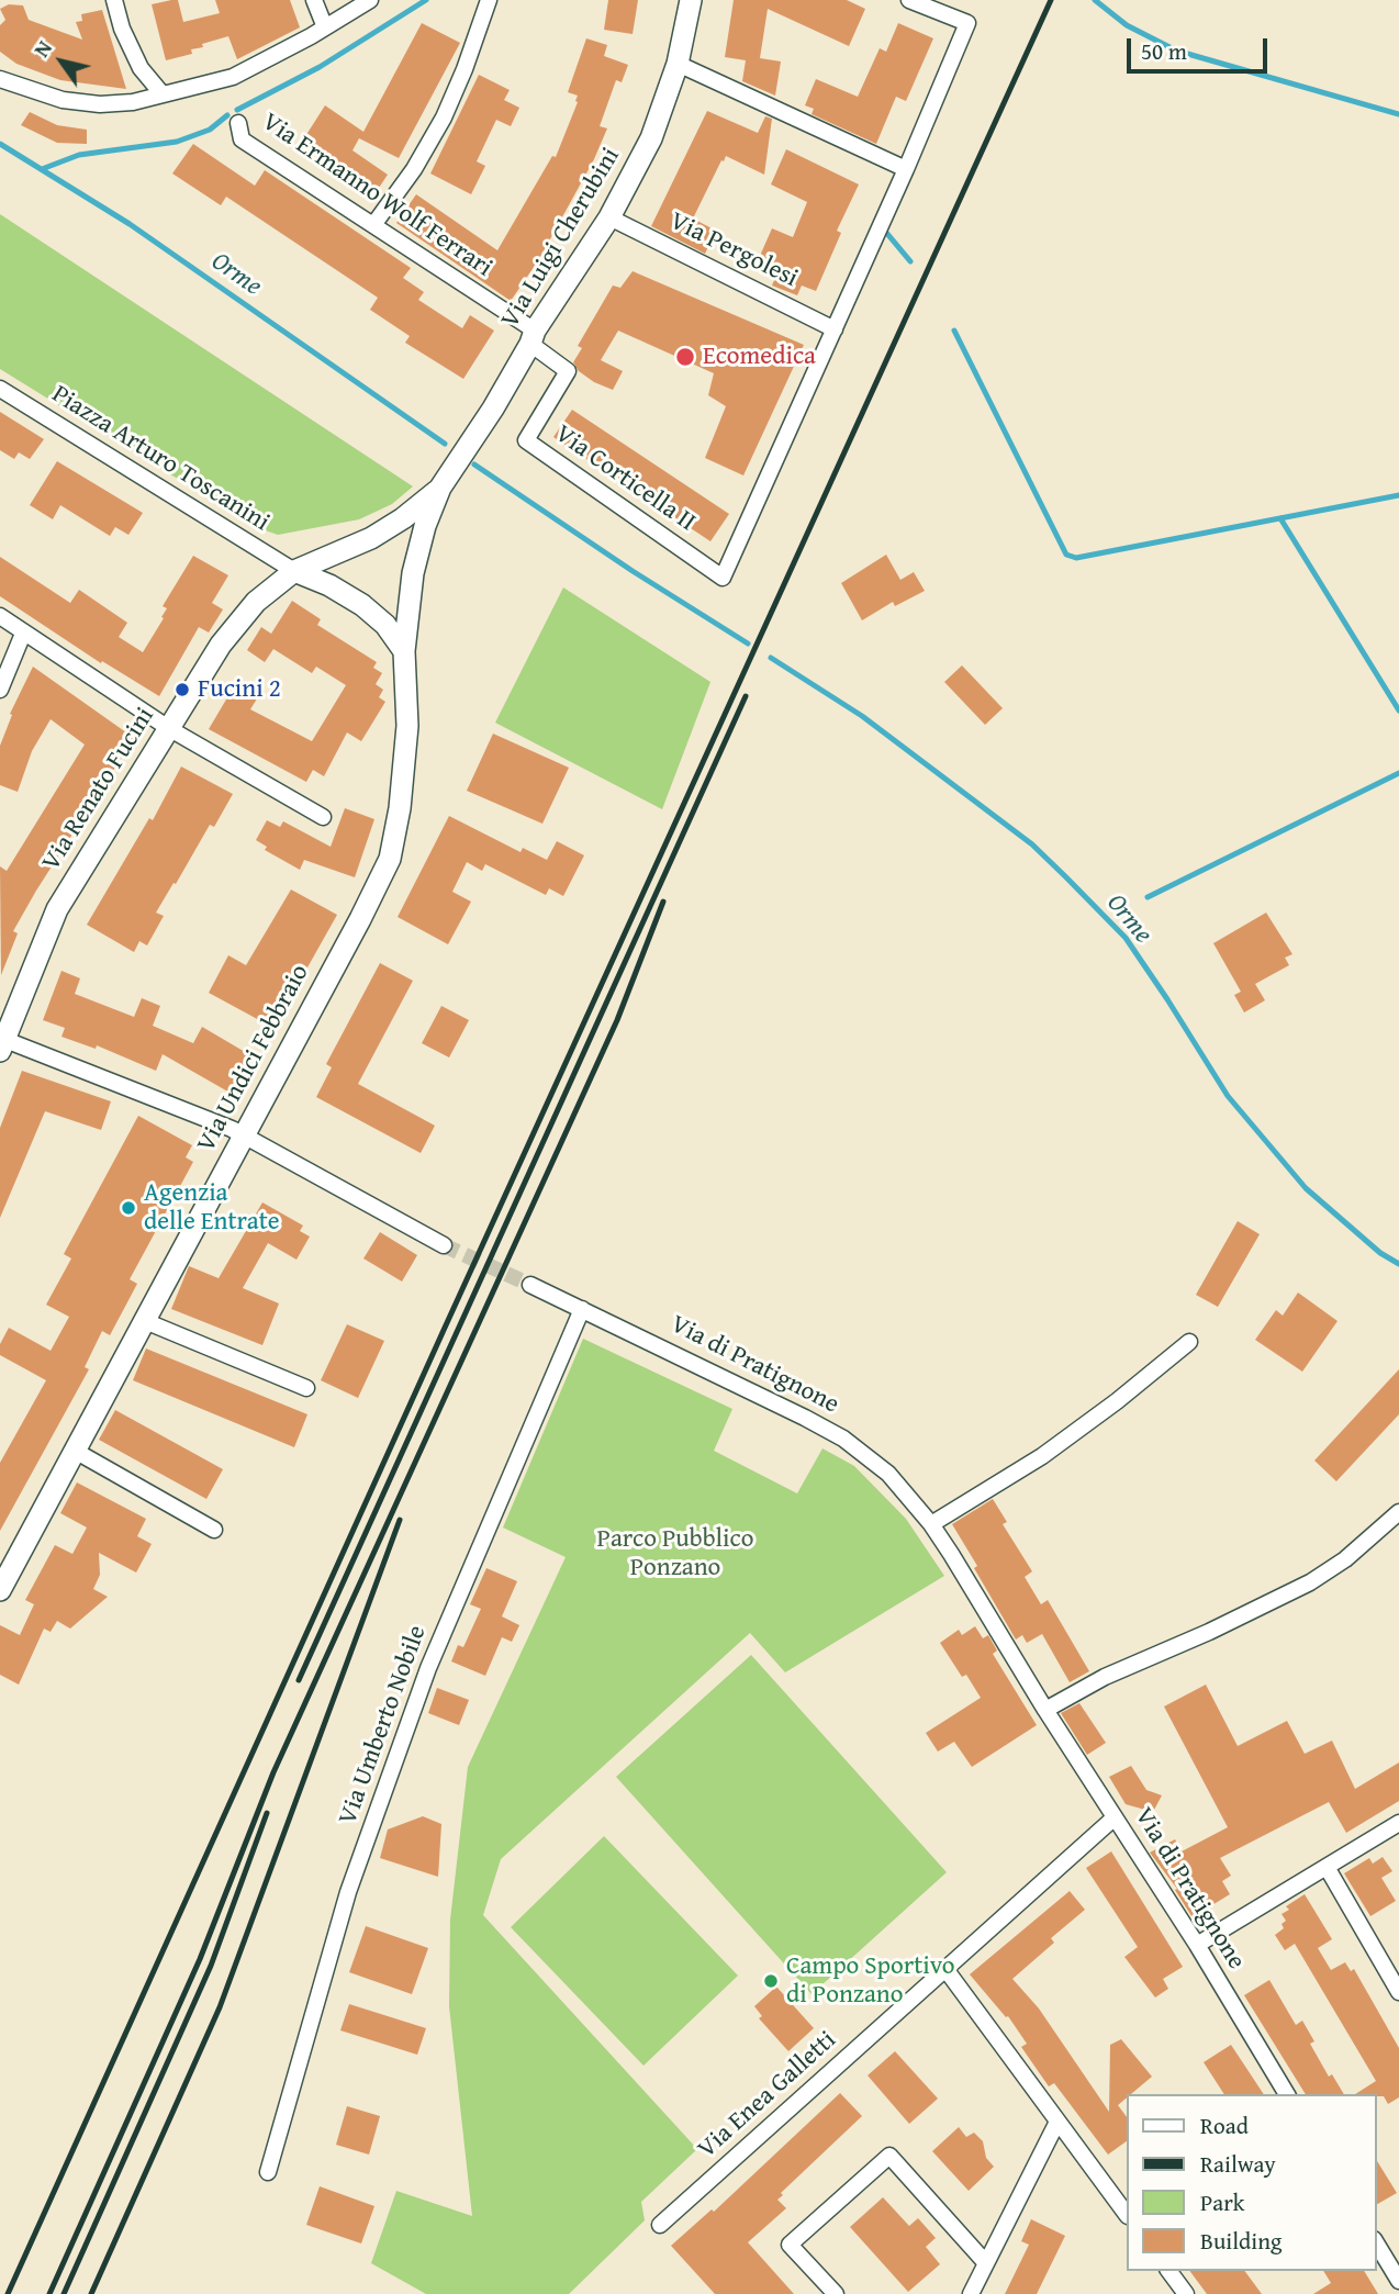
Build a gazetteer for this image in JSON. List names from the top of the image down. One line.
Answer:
{"streets":{"main road":["Via Luigi Cherubini","Via Renato Fucini","Via Undici Febbraio"],"street":["Via Ermanno Wolf Ferrari","Via Pergolesi","Piazza Arturo Toscanini","Via Corticella II","Via di Pratignone","Via Umberto Nobile","Via Enea Galletti"]},"crossings":[["Via Ermanno Wolf Ferrari","Via Luigi Cherubini"],["Via Ermanno Wolf Ferrari","Via Corticella II"],["Via Luigi Cherubini","Via Pergolesi"],["Via Luigi Cherubini","Via Corticella II"],["Via Luigi Cherubini","Via Renato Fucini"],["Via Luigi Cherubini","Via Undici Febbraio"],["Via Pergolesi","Via Corticella II"],["Piazza Arturo Toscanini","Via Renato Fucini"],["Via Renato Fucini","Via Undici Febbraio"],["Via di Pratignone","Via Umberto Nobile"],["Via di Pratignone","Via Enea Galletti"]],"water":["Orme"],"parks":["Parco Pubblico Ponzano"],"places":["Ecomedica","Fucini 2","Agenzia delle Entrate","Campo Sportivo di Ponzano"],"legend":["Road","Railway","Park","Building"],"scale_bar":"50 m","north":"top left"}
